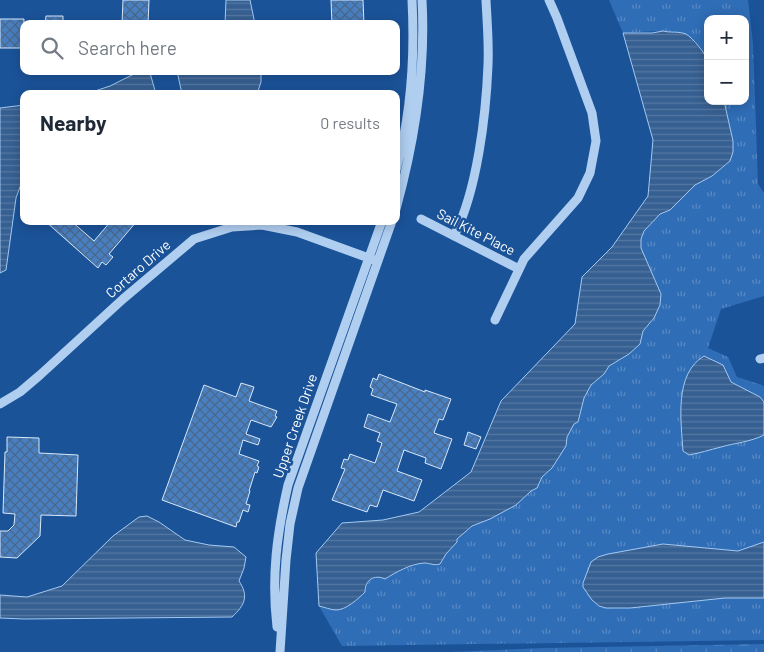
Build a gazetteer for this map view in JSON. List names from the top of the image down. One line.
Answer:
{"streets":{"street":["Sail Kite Place","Cortaro Drive","Upper Creek Drive"]},"crossings":[["Cortaro Drive","Upper Creek Drive"]],"page":{"map_buttons":["+","−"],"search":"Search here","heading":["Nearby","0 results"]}}
